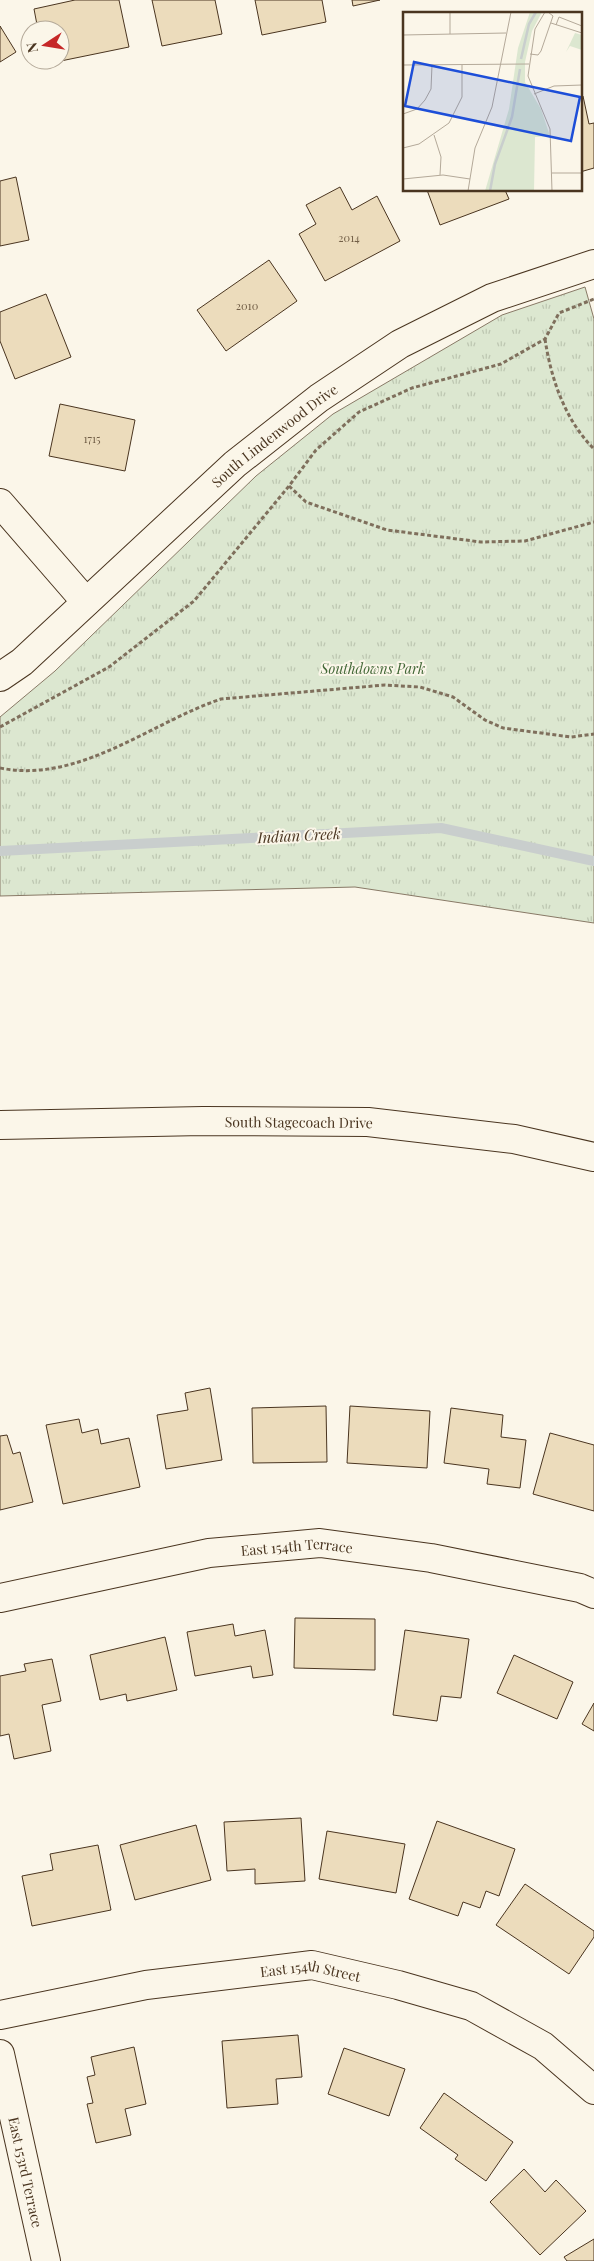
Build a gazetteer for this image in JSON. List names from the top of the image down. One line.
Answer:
{"streets":{"street":["South Lindenwood Drive","South Stagecoach Drive","East 154th Terrace","East 154th Street","East 153rd Terrace"]},"water":["Indian Creek"],"parks":["Southdowns Park"],"house_numbers":["2014","2010","1715"],"north":"left"}
